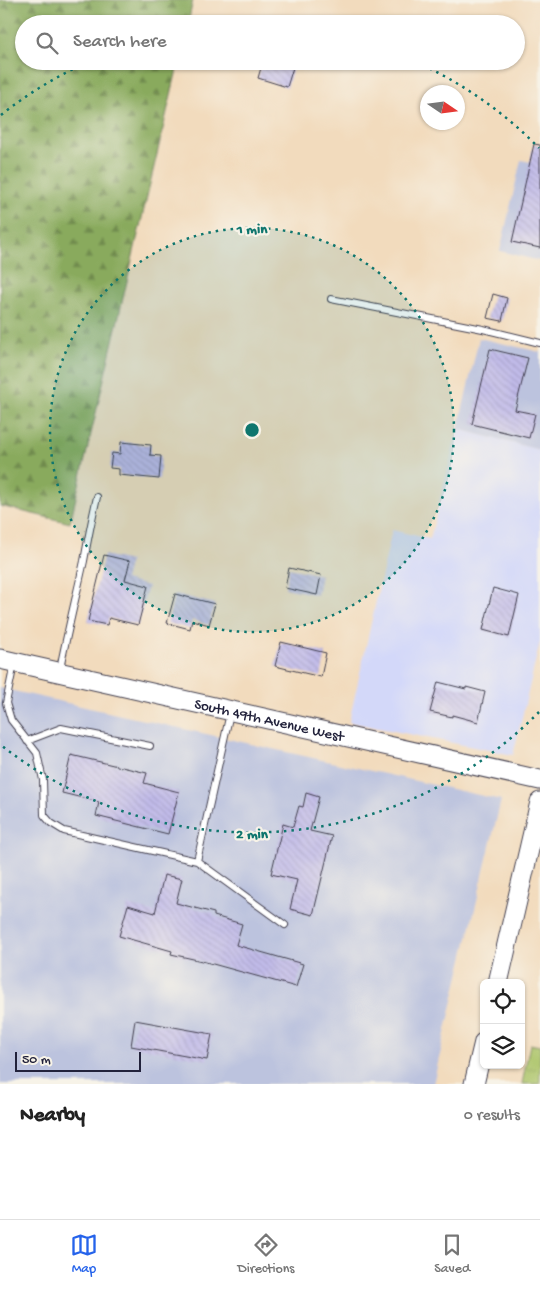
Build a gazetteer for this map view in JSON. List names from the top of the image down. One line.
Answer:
{"streets":{"street":["South 49th Avenue West"]},"scale_bar":"50 m","north":"right","page":{"search":"Search here","scale":"50 m","heading":["Nearby","0 results"],"nav":["Map","Directions","Saved"]},"rings":["1 min","2 min"]}
